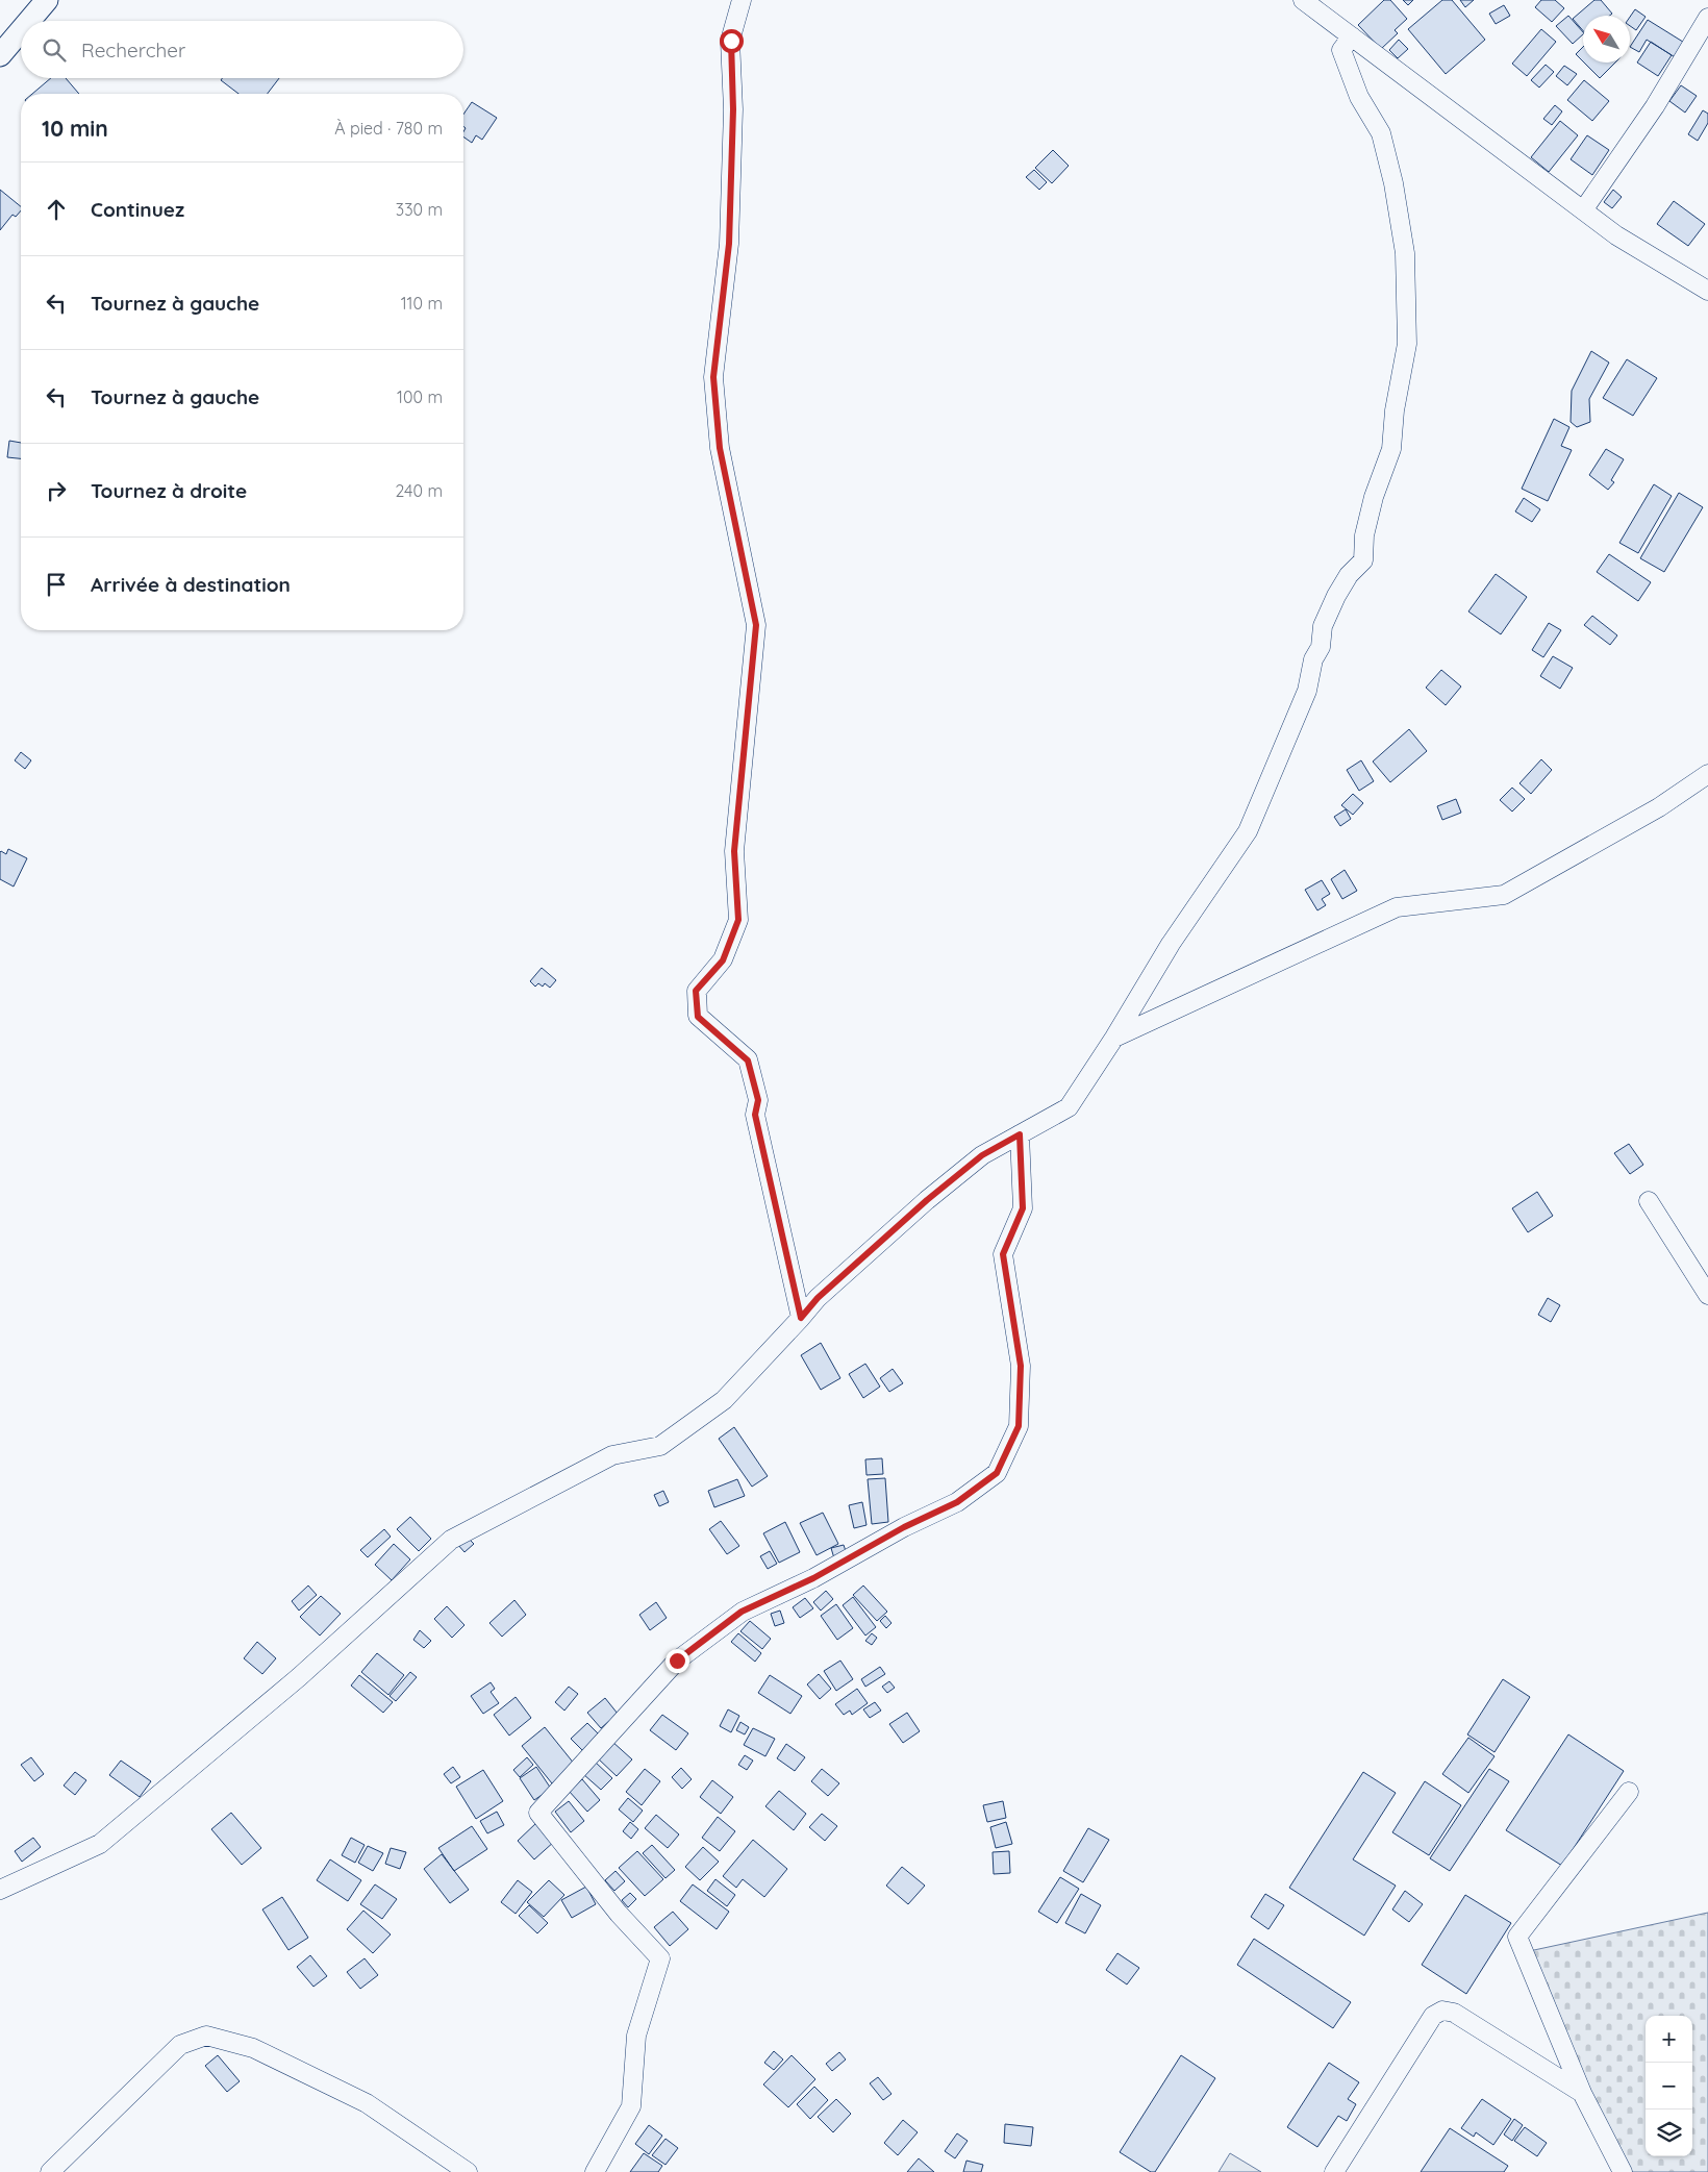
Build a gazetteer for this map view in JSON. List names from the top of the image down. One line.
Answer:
{"north":"top left","page":{"search":"Rechercher","heading":["10 min","À pied · 780 m"],"list":[["Continuez","330 m"],["Tournez à gauche","110 m"],["Tournez à gauche","100 m"],["Tournez à droite","240 m"],"Arrivée à destination"],"map_buttons":["+","−"]}}
